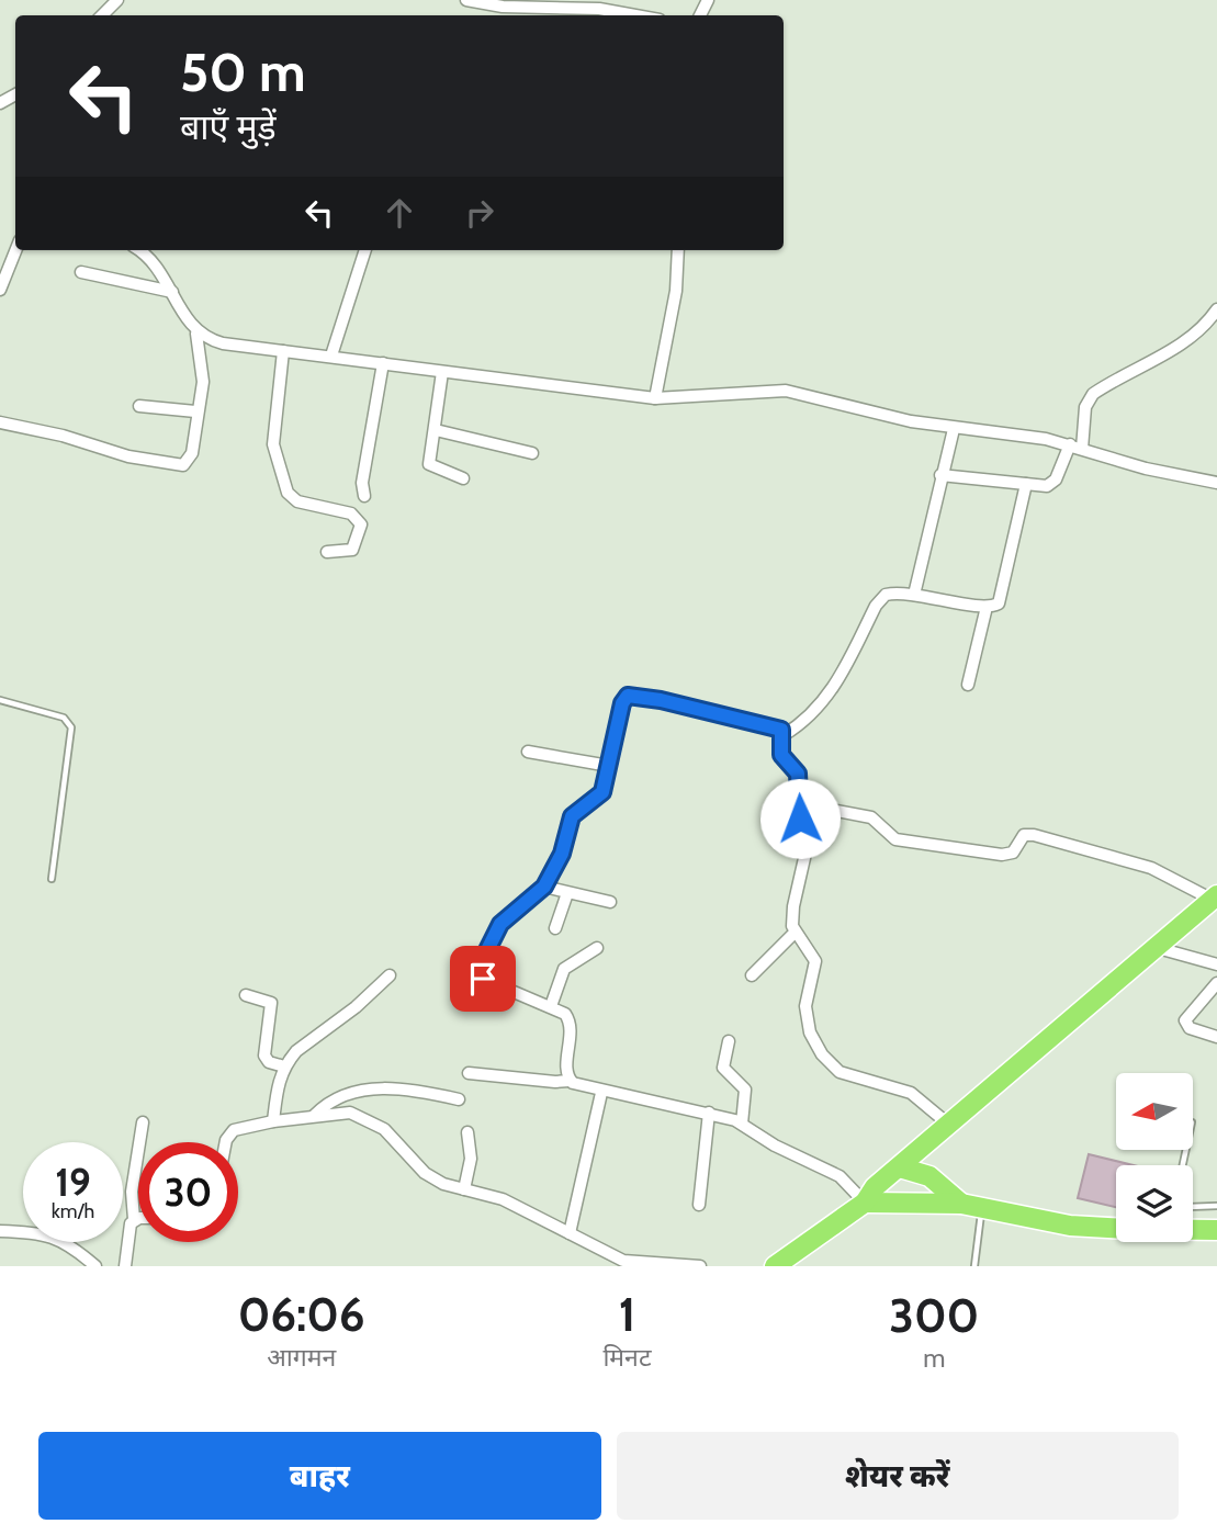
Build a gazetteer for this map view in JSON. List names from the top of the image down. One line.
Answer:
{"north":"left","page":{"turn":["50 m","बाएँ मुड़ें"],"speed":"19 km/h","limit":"30","eta":["06:06","आगमन","1","मिनट","300","m"],"buttons":["बाहर","शेयर करें"]}}
